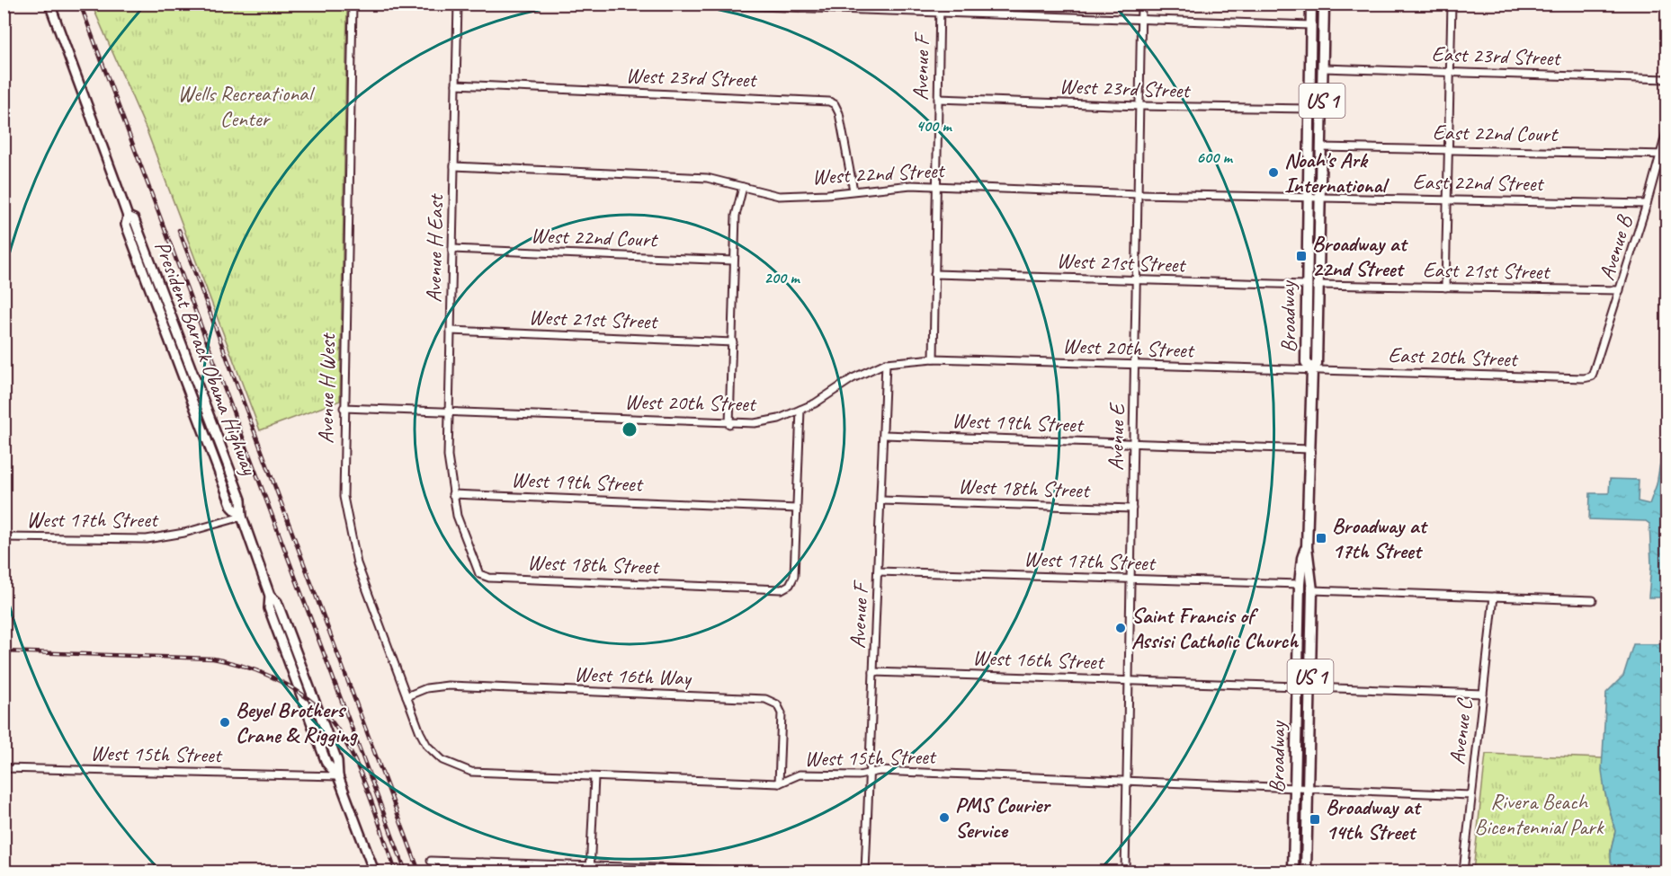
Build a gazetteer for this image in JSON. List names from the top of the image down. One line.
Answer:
{"streets":{"main road":["US 1","Broadway","President Barack Obama Highway"],"street":["East 23rd Street","Avenue F","West 23rd Street","East 22nd Court","West 22nd Street","East 22nd Street","West 22nd Court","Avenue B","Avenue H East","West 21st Street","East 21st Street","West 20th Street","East 20th Street","Avenue H West","West 19th Street","Avenue E","West 18th Street","West 17th Street","West 16th Street","West 16th Way","Avenue C","West 15th Street"]},"crossings":[["East 23rd Street","Broadway"],["Avenue F","West 23rd Street"],["Avenue F","West 22nd Street"],["Avenue F","West 21st Street"],["Avenue F","West 20th Street"],["Avenue F","West 19th Street"],["Avenue F","West 18th Street"],["Avenue F","West 17th Street"],["Avenue F","West 16th Street"],["Avenue F","West 15th Street"],["West 23rd Street","West 22nd Street"],["West 23rd Street","Avenue H East"],["West 23rd Street","Broadway"],["West 23rd Street","Avenue E"],["East 22nd Court","Avenue B"],["East 22nd Court","Broadway"],["West 22nd Street","East 22nd Street"],["West 22nd Street","Avenue H East"],["West 22nd Street","Broadway"],["West 22nd Street","Avenue E"],["East 22nd Street","Avenue B"],["East 22nd Street","Broadway"],["West 22nd Court","Avenue H East"],["Avenue B","East 21st Street"],["Avenue B","East 20th Street"],["Avenue H East","West 21st Street"],["Avenue H East","West 20th Street"],["Avenue H East","West 19th Street"],["Avenue H East","West 18th Street"],["West 21st Street","Broadway"],["West 21st Street","Avenue E"],["East 21st Street","Broadway"],["Broadway","West 20th Street"],["Broadway","East 20th Street"],["Broadway","West 19th Street"],["Broadway","West 17th Street"],["Broadway","West 16th Street"],["Broadway","West 15th Street"],["West 20th Street","East 20th Street"],["West 20th Street","Avenue H West"],["West 20th Street","Avenue E"],["President Barack Obama Highway","West 17th Street"],["President Barack Obama Highway","West 15th Street"],["Avenue H West","West 16th Way"],["Avenue H West","West 15th Street"],["West 19th Street","Avenue E"],["West 19th Street","West 18th Street"],["Avenue E","West 18th Street"],["Avenue E","West 17th Street"],["Avenue E","West 16th Street"],["Avenue E","West 15th Street"],["West 16th Way","West 15th Street"],["Avenue C","West 15th Street"]],"parks":["Wells Recreational Center","Rivera Beach Bicentennial Park"],"places":{"other":["Noah's Ark International","Saint Francis of Assisi Catholic Church","Beyel Brothers Crane & Rigging","PMS Courier Service"],"transit":["Broadway at 22nd Street","Broadway at 17th Street","Broadway at 14th Street"]},"rings":["400 m","600 m","200 m"]}
